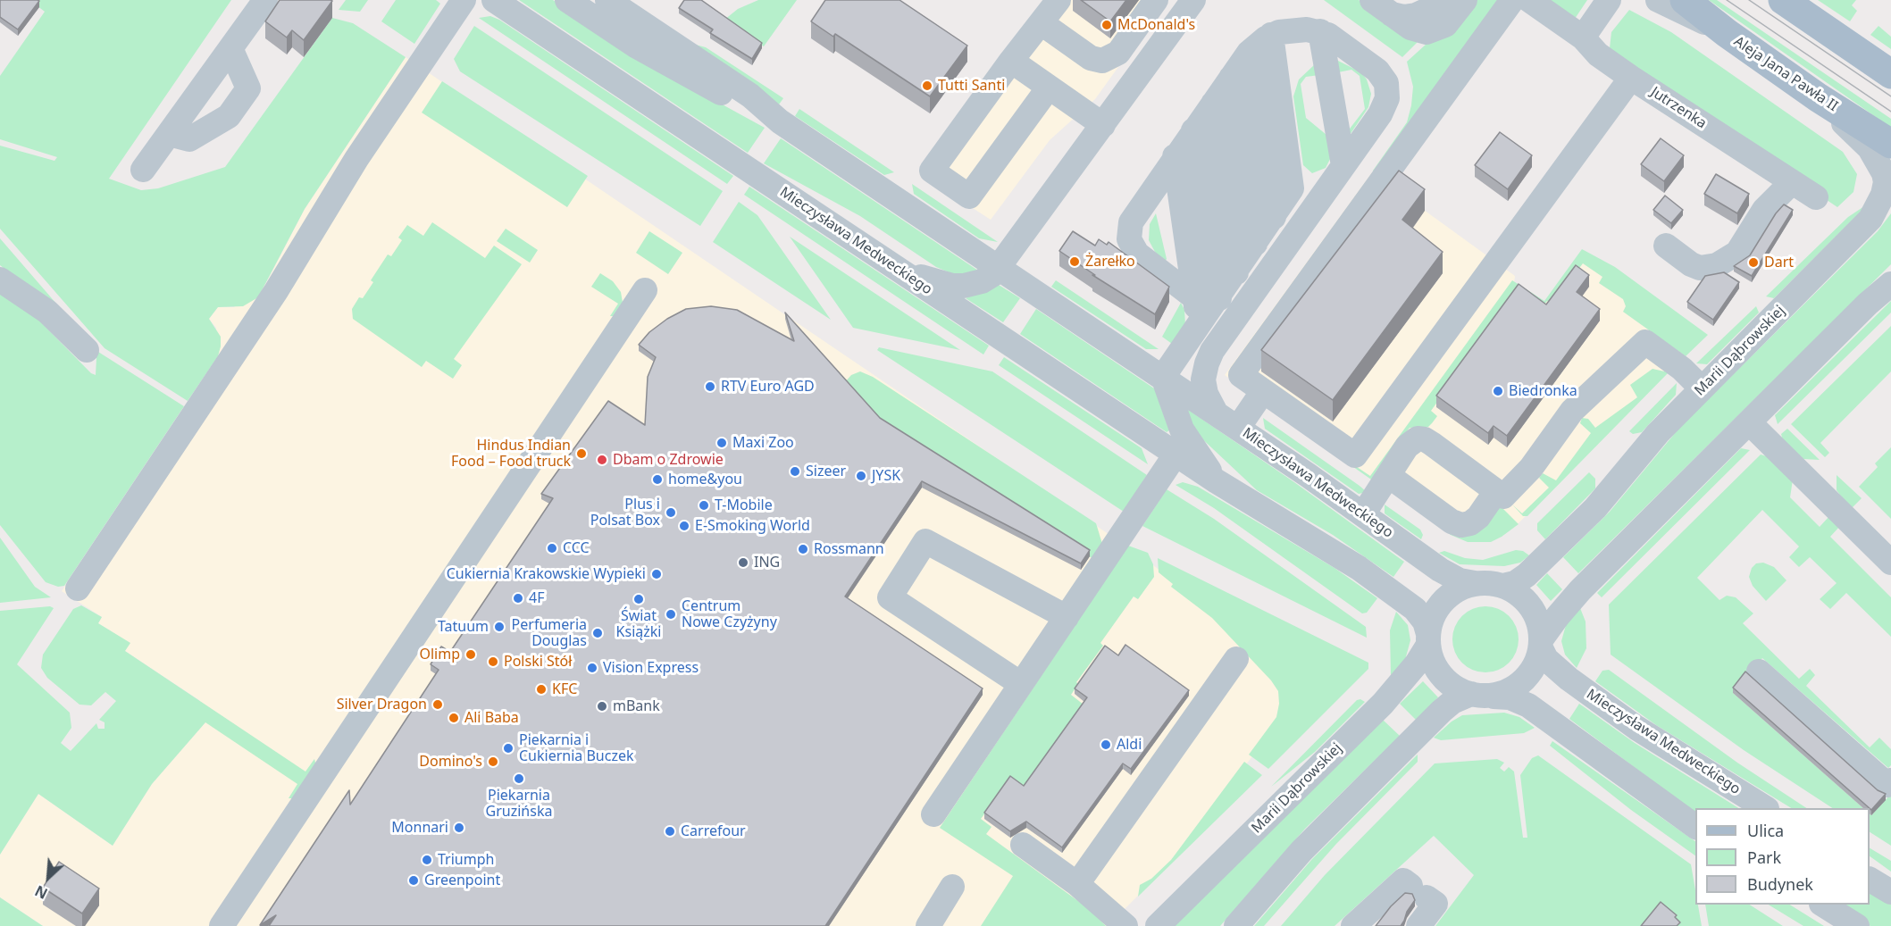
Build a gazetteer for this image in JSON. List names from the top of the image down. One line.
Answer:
{"streets":{"main road":["Aleja Jana Pawła II"],"street":["Jutrzenka","Mieczysława Medweckiego","Marii Dąbrowskiej"]},"crossings":[["Aleja Jana Pawła II","Marii Dąbrowskiej"],["Mieczysława Medweckiego","Marii Dąbrowskiej"]],"places":["McDonald's","Tutti Santi","Żarełko","Dart","RTV Euro AGD","Biedronka","Maxi Zoo","Hindus Indian Food – Food truck","Dbam o Zdrowie","Sizeer","JYSK","home&you","T-Mobile","Plus i Polsat Box","E-Smoking World","CCC","Rossmann","ING","Cukiernia Krakowskie Wypieki","4F","Świat Książki","Centrum Nowe Czyżyny","Tatuum","Perfumeria Douglas","Olimp","Polski Stół","Vision Express","KFC","Silver Dragon","mBank","Ali Baba","Aldi","Piekarnia i Cukiernia Buczek","Domino's","Piekarnia Gruzińska","Monnari","Carrefour","Triumph","Greenpoint"],"legend":["Ulica","Park","Budynek"],"north":"bottom left"}
